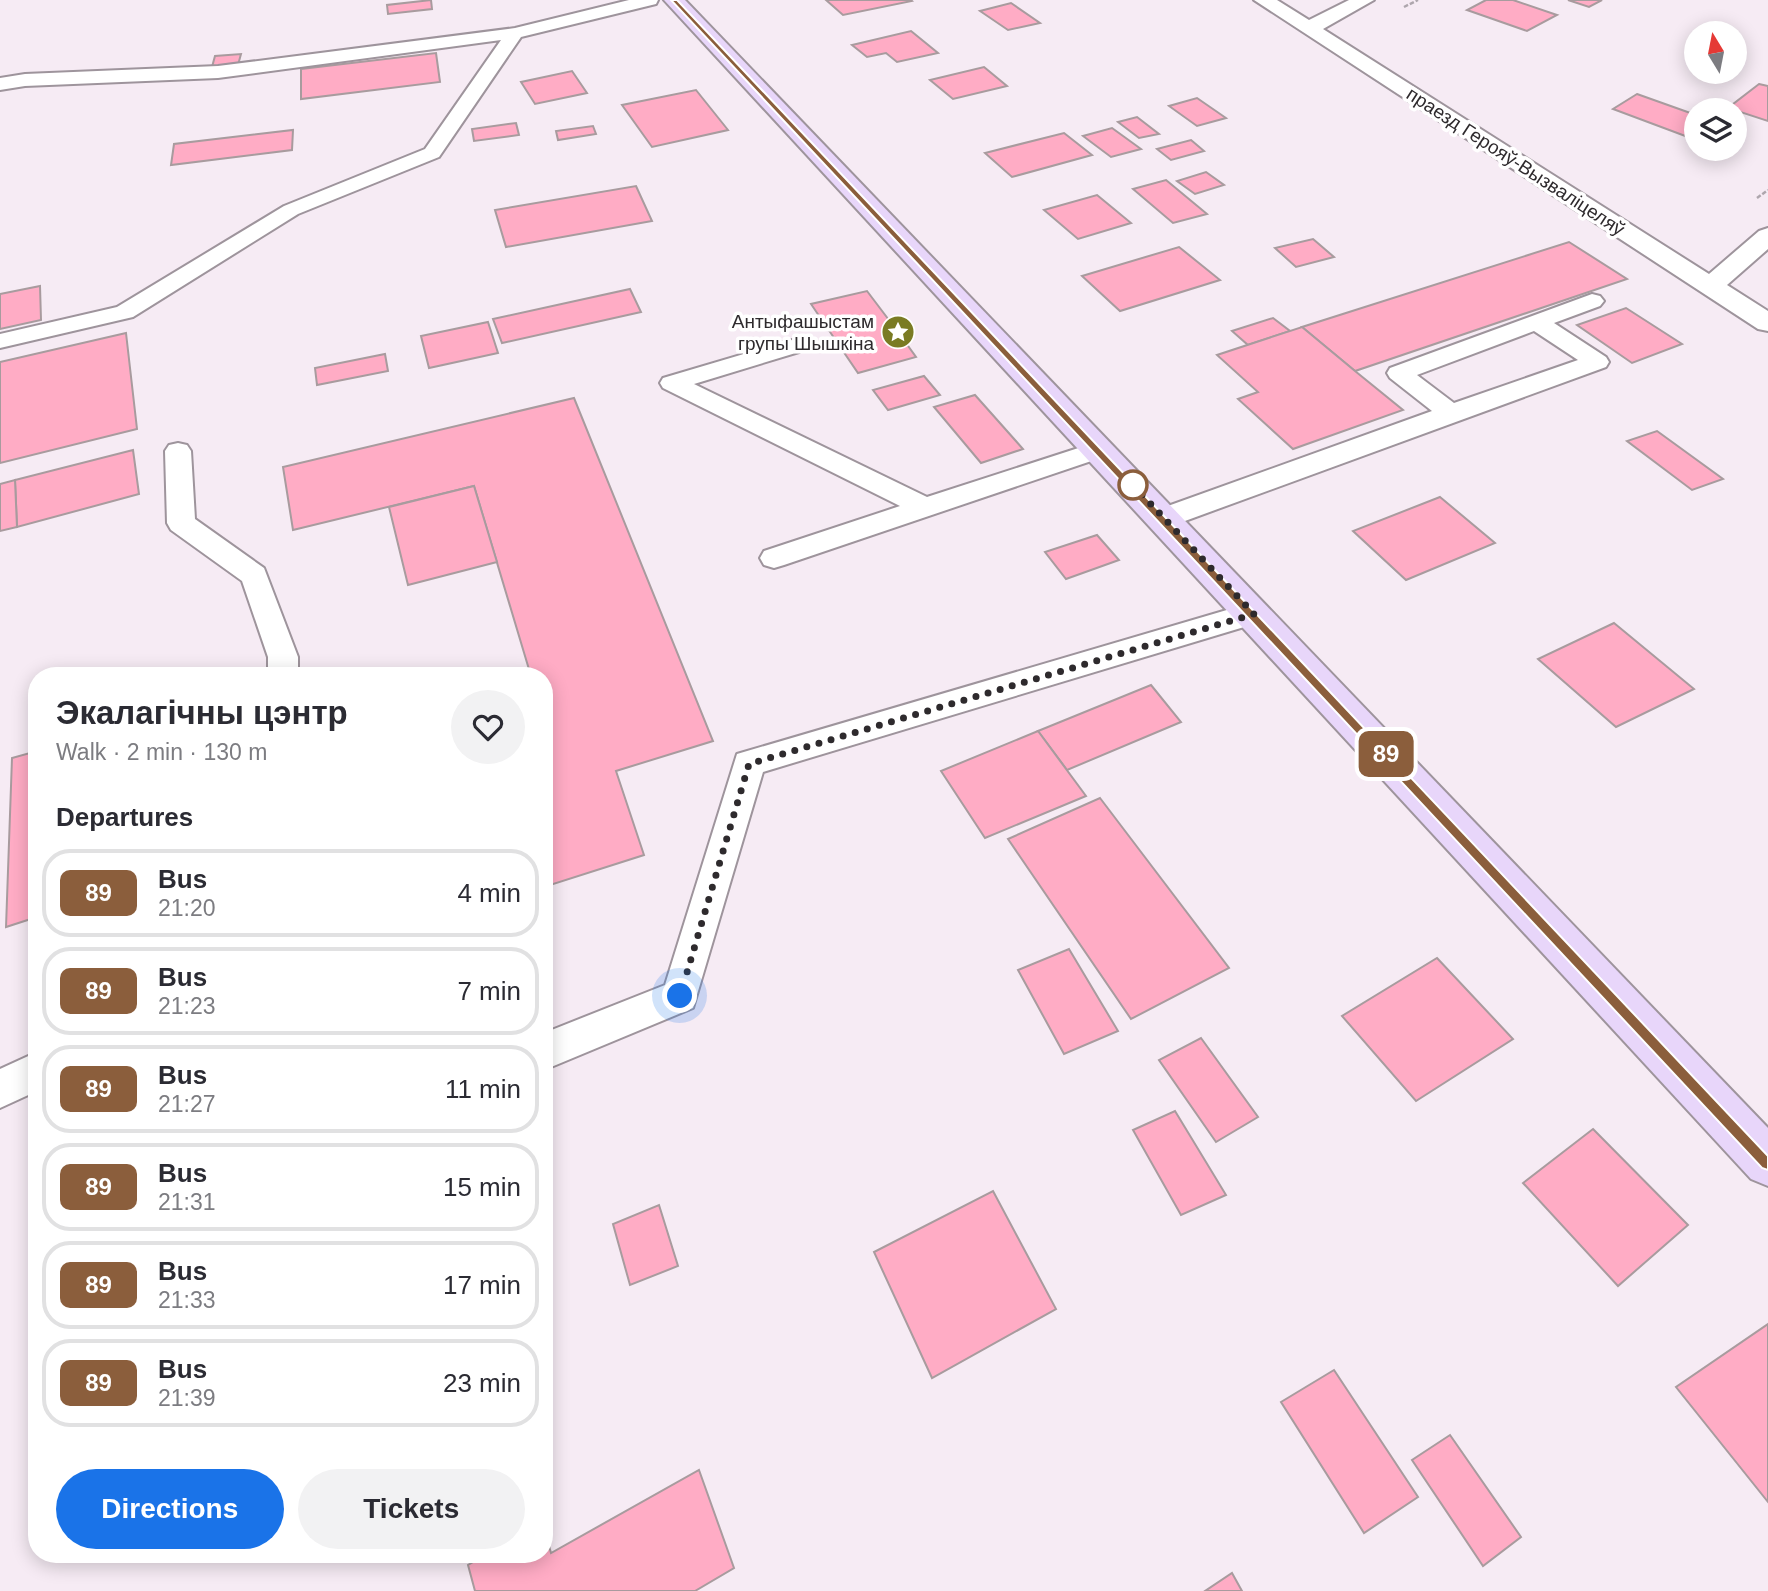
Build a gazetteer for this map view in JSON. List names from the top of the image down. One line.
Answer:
{"streets":{"street":["праезд Герояў-Вызваліцеляў"]},"places":{"place":["Антыфашыстам групы Шышкіна"]},"lines":["bus line 89"],"north":"top","page":{"on_map":"89","heading":[["Экалагічны цэнтр","Walk · 2 min · 130 m"],"Departures"],"list":[{"mark":"89","name":"Bus","note":"21:20","value":"4 min"},{"mark":"89","name":"Bus","note":"21:23","value":"7 min"},{"mark":"89","name":"Bus","note":"21:27","value":"11 min"},{"mark":"89","name":"Bus","note":"21:31","value":"15 min"},{"mark":"89","name":"Bus","note":"21:33","value":"17 min"},{"mark":"89","name":"Bus","note":"21:39","value":"23 min"}],"buttons":["Directions","Tickets"]}}
